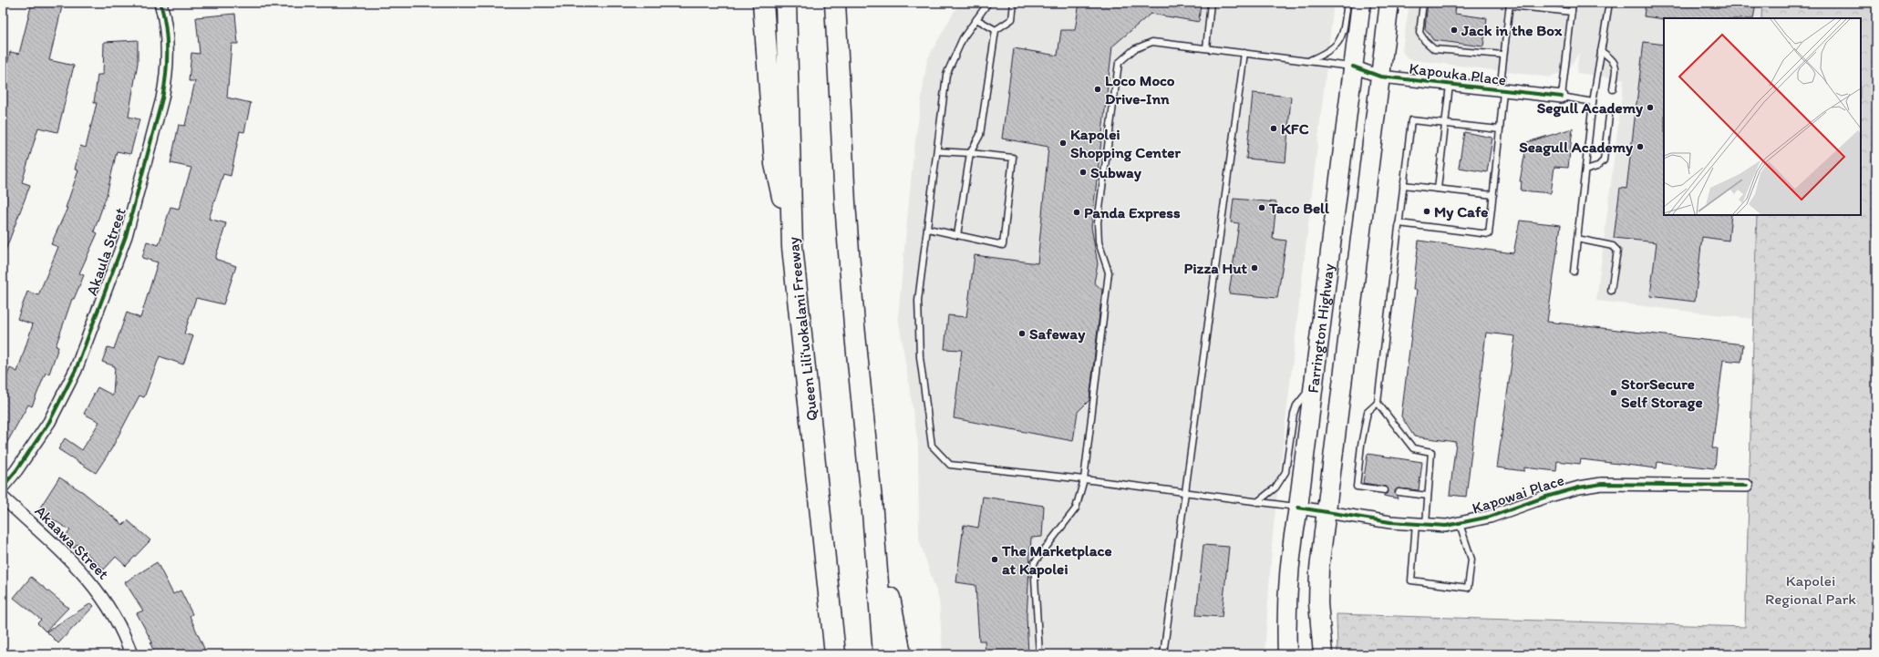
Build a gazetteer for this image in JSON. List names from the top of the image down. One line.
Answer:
{"streets":{"highway":["Queen Liliʻuokalani Freeway"],"main road":["Farrington Highway"],"street":["Kapouka Place","Akaula Street","Kapowai Place","Akaawa Street"]},"crossings":[["Kapouka Place","Farrington Highway"],["Farrington Highway","Kapowai Place"]],"parks":["Kapolei Regional Park"],"places":["Jack in the Box","Loco Moco Drive-Inn","Segull Academy","KFC","Kapolei Shopping Center","Seagull Academy","Subway","Taco Bell","My Cafe","Panda Express","Pizza Hut","Safeway","StorSecure Self Storage","The Marketplace at Kapolei"]}
